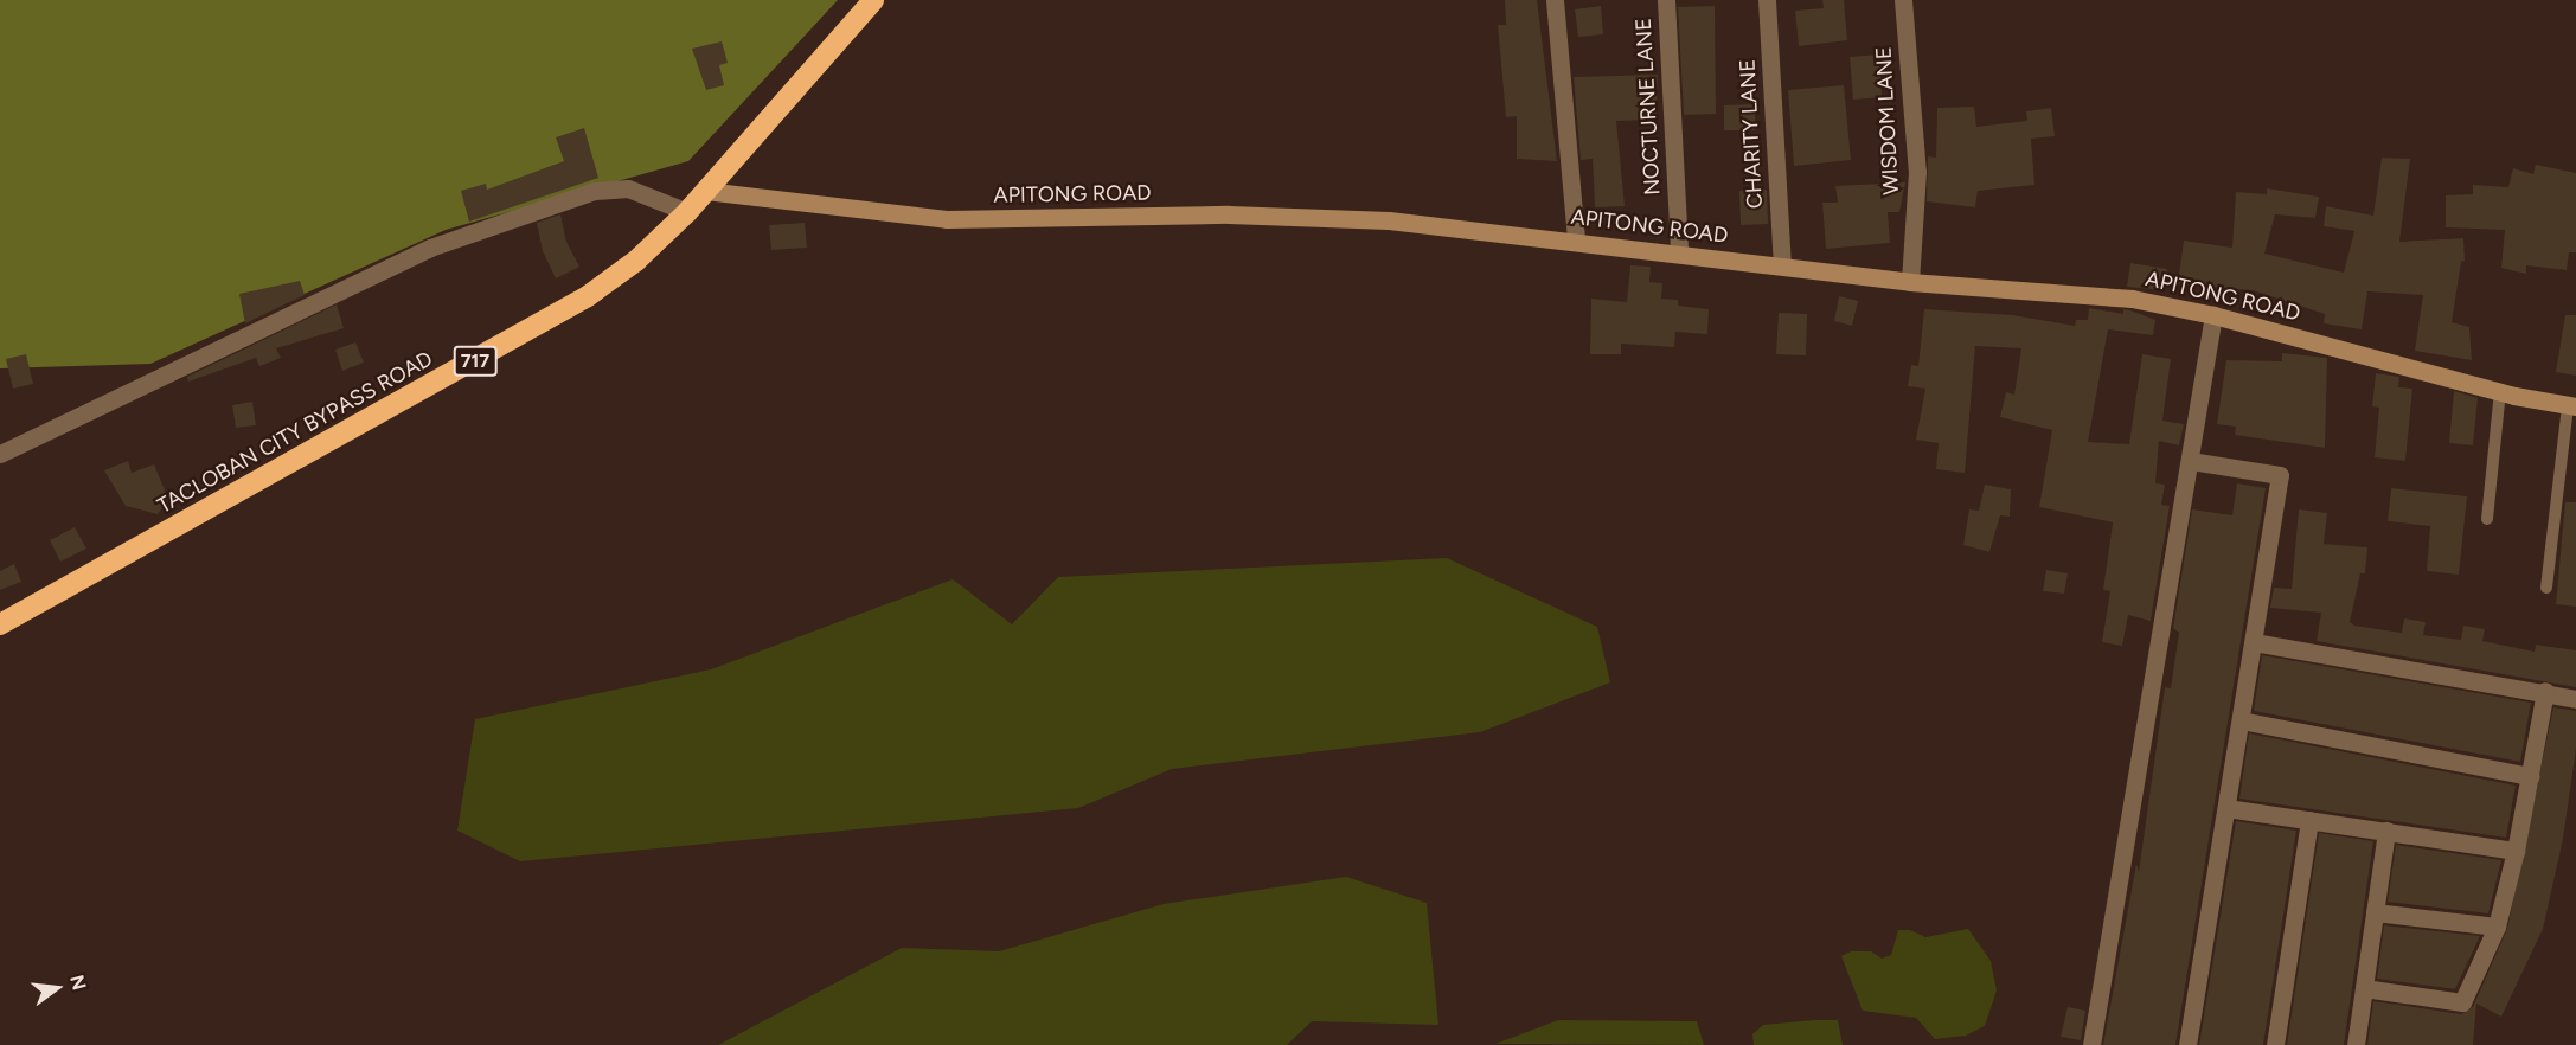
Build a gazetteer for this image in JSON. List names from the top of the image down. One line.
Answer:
{"streets":{"highway":["717","TACLOBAN CITY BYPASS ROAD"],"street":["NOCTURNE LANE","WISDOM LANE","CHARITY LANE","APITONG ROAD"]},"crossings":[["NOCTURNE LANE","APITONG ROAD"],["WISDOM LANE","APITONG ROAD"],["CHARITY LANE","APITONG ROAD"],["APITONG ROAD","TACLOBAN CITY BYPASS ROAD"]],"north":"right"}
